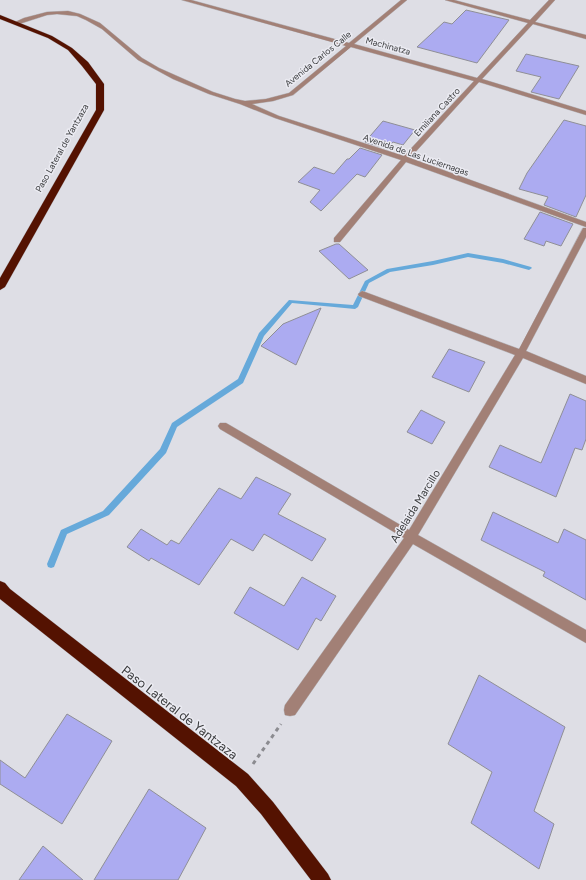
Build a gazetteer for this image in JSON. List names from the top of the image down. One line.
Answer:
{"streets":{"highway":["Paso Lateral de Yantzaza"],"street":["Machinatza","Avenida Carlos Calle","Emiliana Castro","Avenida de Las Luciernagas","Adelaida Marcillo"]},"crossings":[["Machinatza","Avenida Carlos Calle"],["Machinatza","Emiliana Castro"],["Avenida Carlos Calle","Paso Lateral de Yantzaza"],["Avenida Carlos Calle","Avenida de Las Luciernagas"],["Emiliana Castro","Avenida de Las Luciernagas"]]}
